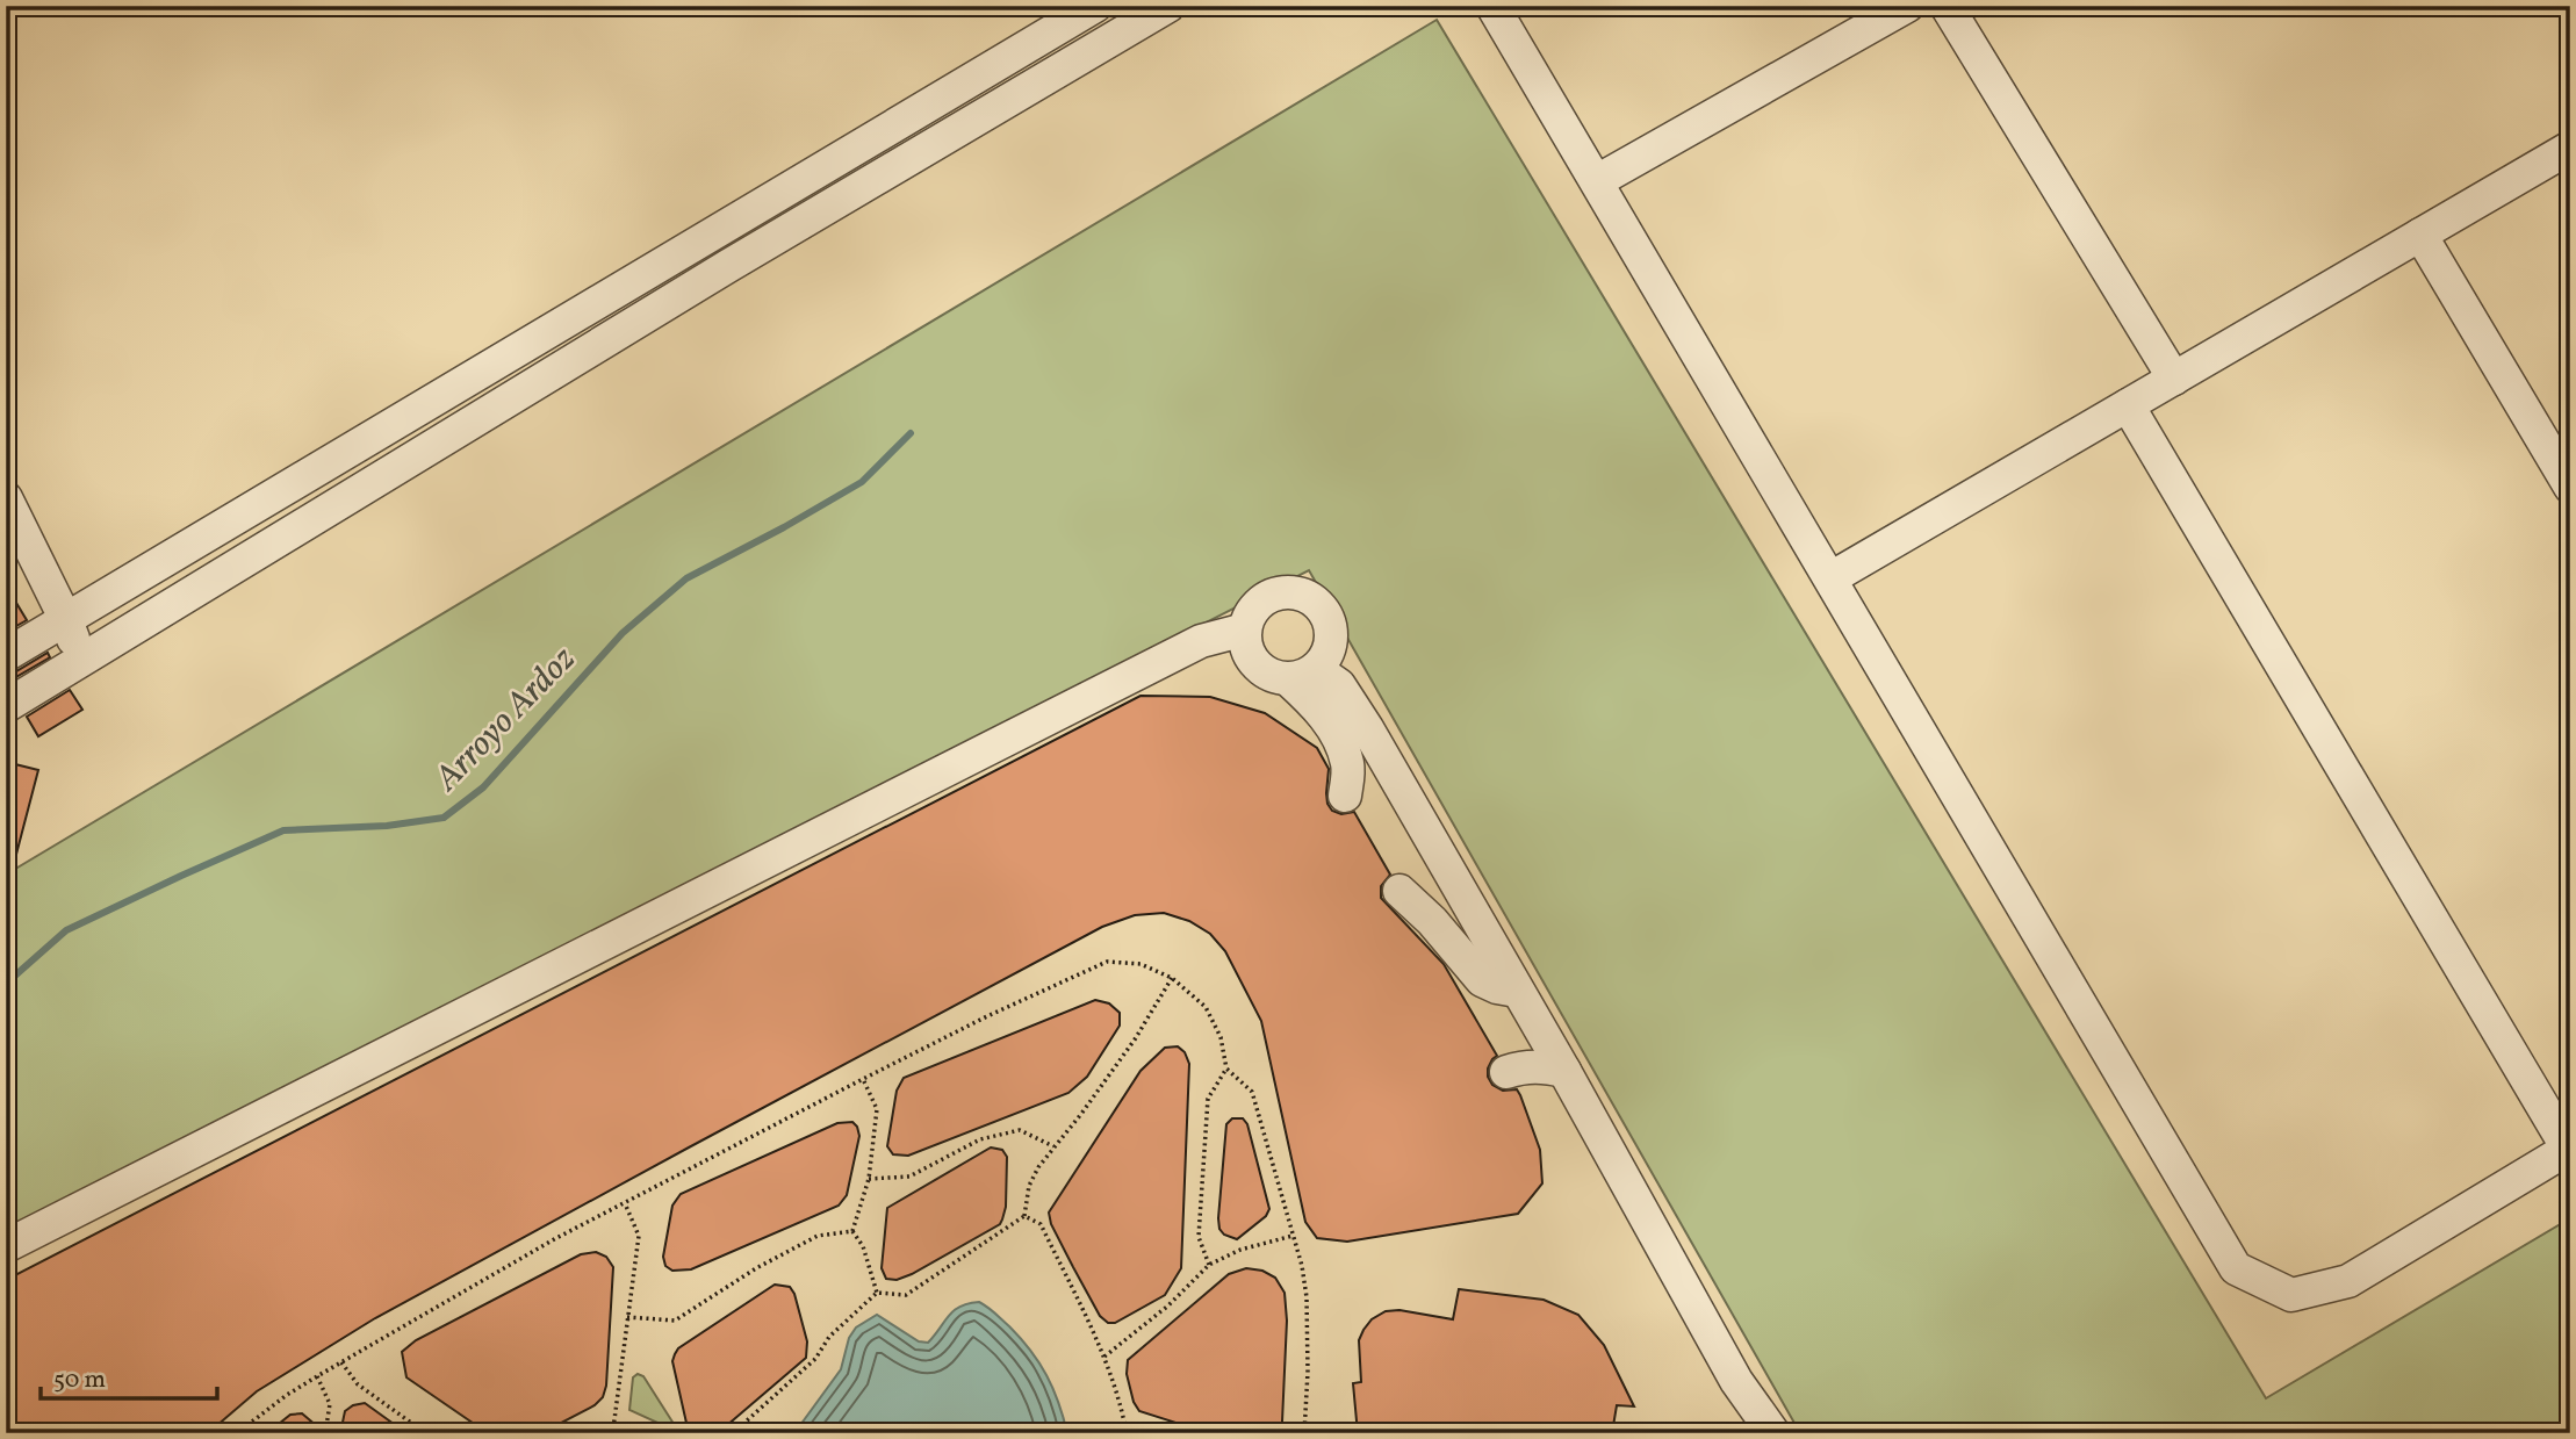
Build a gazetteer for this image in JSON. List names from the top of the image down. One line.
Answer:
{"water":["Arroyo Ardoz"],"scale_bar":"50 m"}
